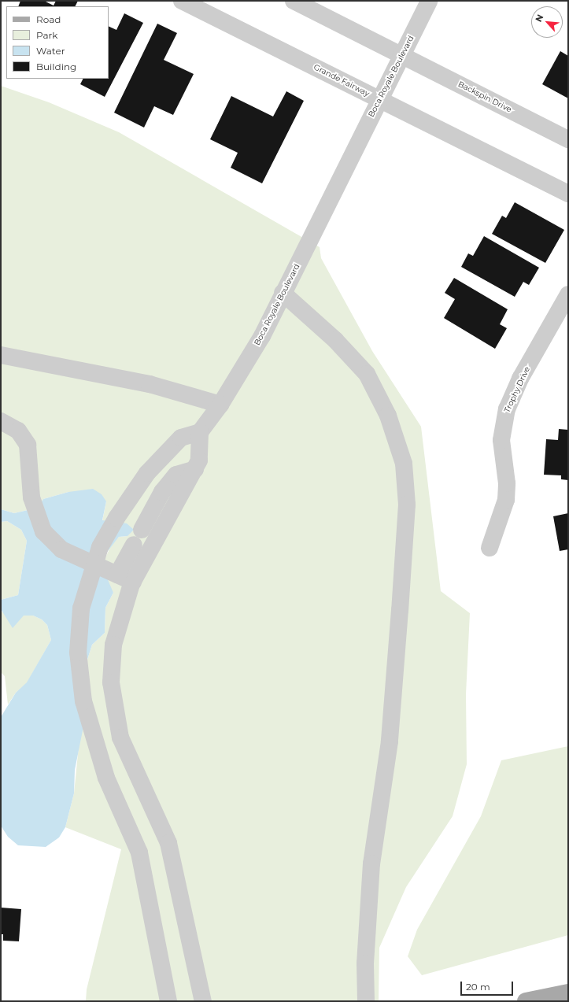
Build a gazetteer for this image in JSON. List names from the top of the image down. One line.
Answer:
{"streets":{"street":["Boca Royale Boulevard","Grande Fairway","Backspin Drive","Trophy Drive"]},"crossings":[["Boca Royale Boulevard","Grande Fairway"],["Boca Royale Boulevard","Backspin Drive"]],"legend":["Road","Park","Water","Building"],"scale_bar":"20 m","north":"top left"}
